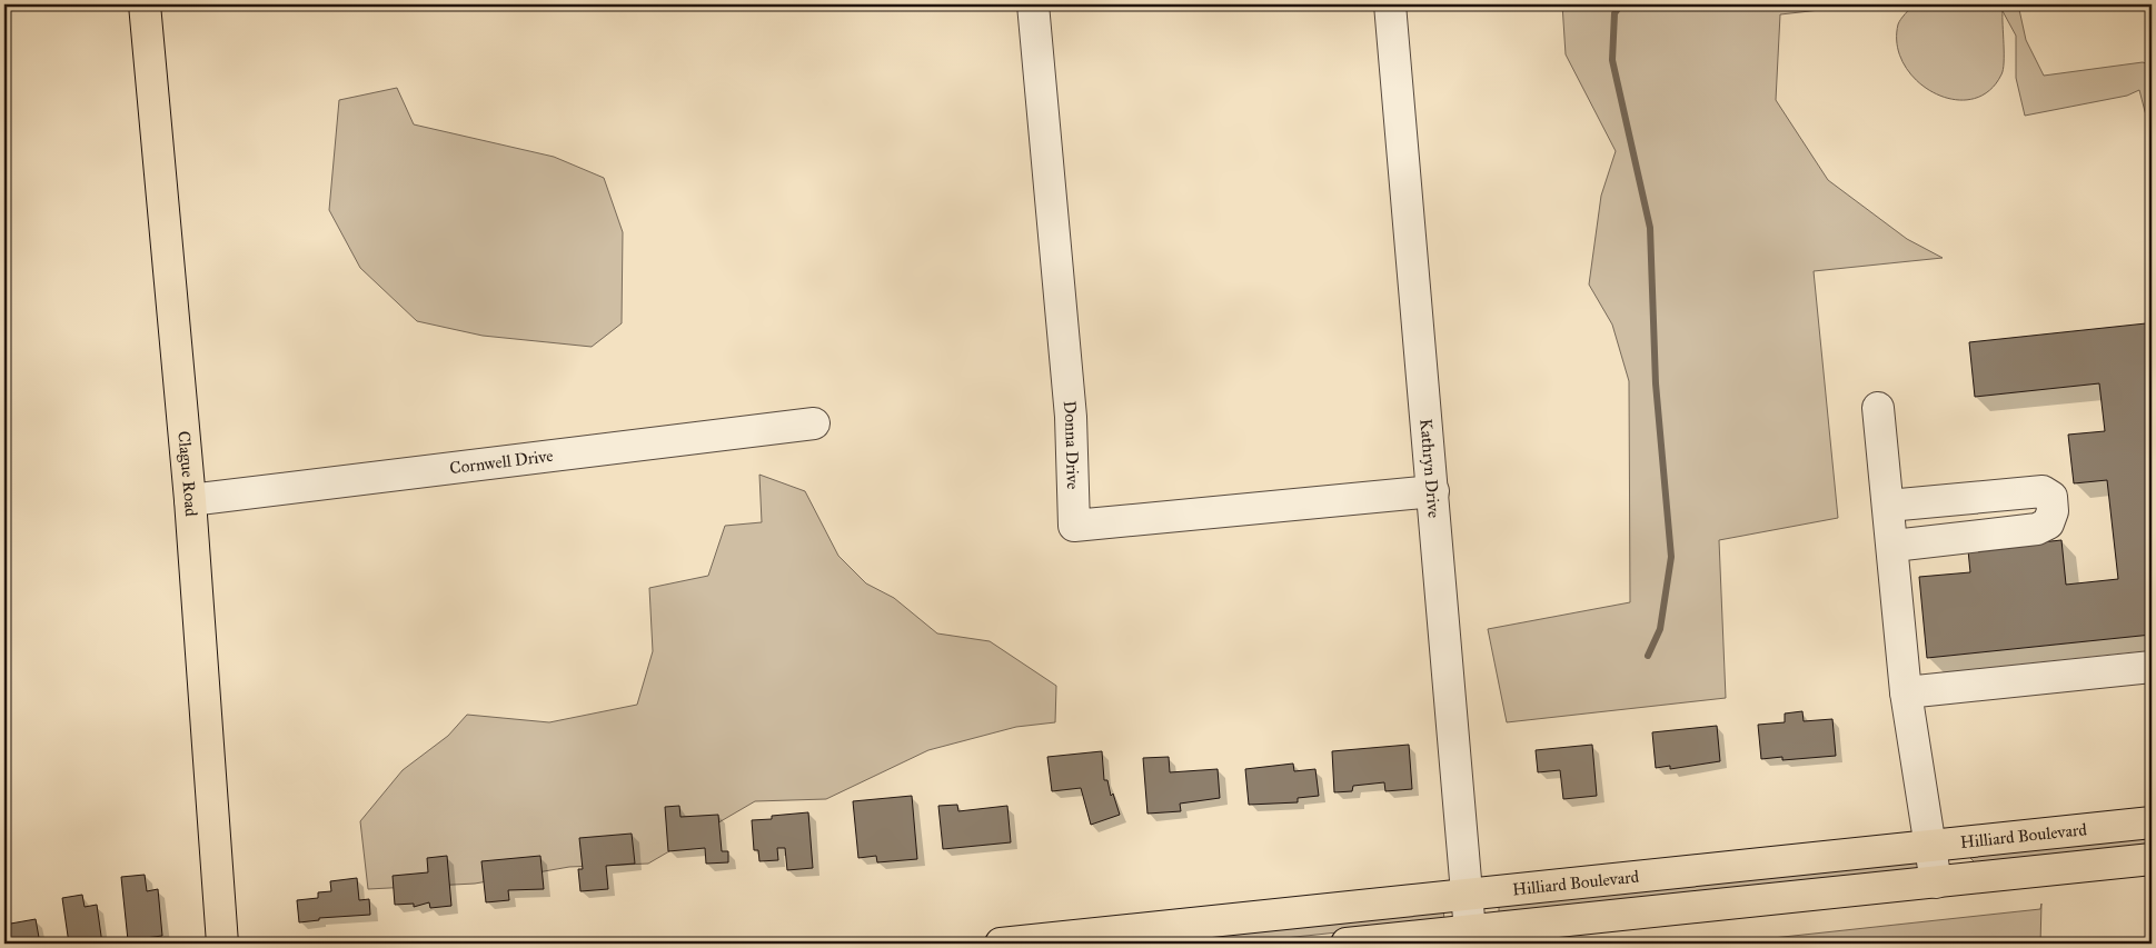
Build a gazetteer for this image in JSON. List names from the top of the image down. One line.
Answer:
{"streets":{"main road":["Clague Road","Hilliard Boulevard"],"street":["Donna Drive","Cornwell Drive","Kathryn Drive"]},"crossings":[["Donna Drive","Kathryn Drive"],["Cornwell Drive","Clague Road"],["Kathryn Drive","Hilliard Boulevard"]]}
